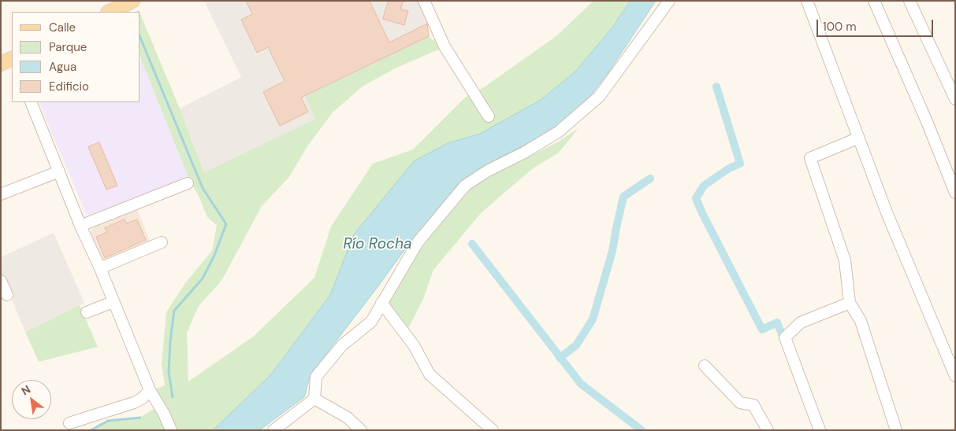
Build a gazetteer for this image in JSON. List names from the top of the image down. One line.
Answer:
{"water":["Río Rocha"],"legend":["Calle","Parque","Agua","Edificio"],"scale_bar":"100 m","north":"top left"}
